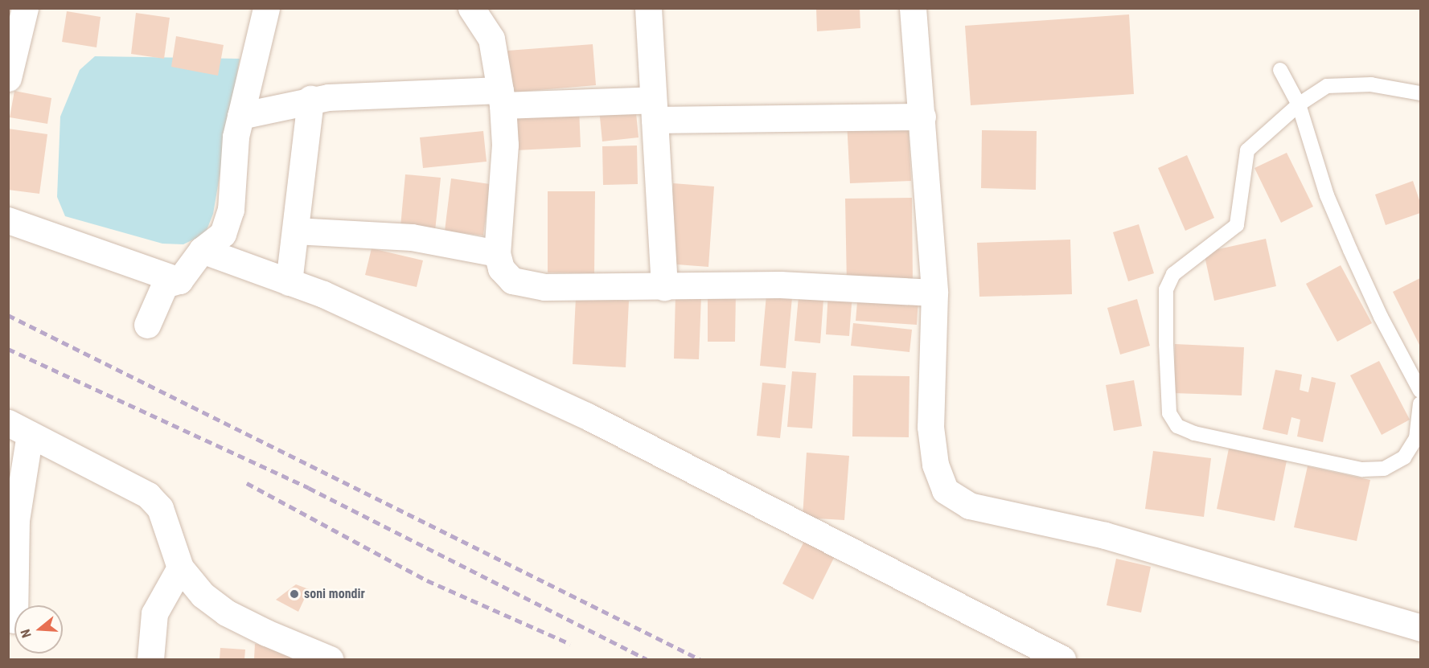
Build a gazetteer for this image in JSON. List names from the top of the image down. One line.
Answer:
{"places":["soni mondir"],"north":"left"}
